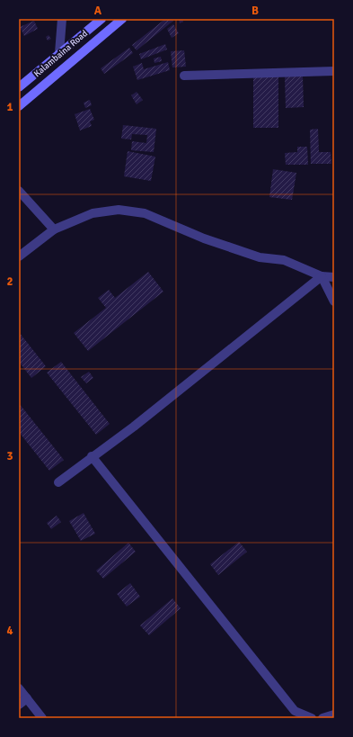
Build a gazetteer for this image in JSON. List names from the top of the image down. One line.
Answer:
{"streets":{"main road":["Kalambaina Road"]},"grid":{"columns":["A","B"],"rows":["1","2","3","4"]}}
